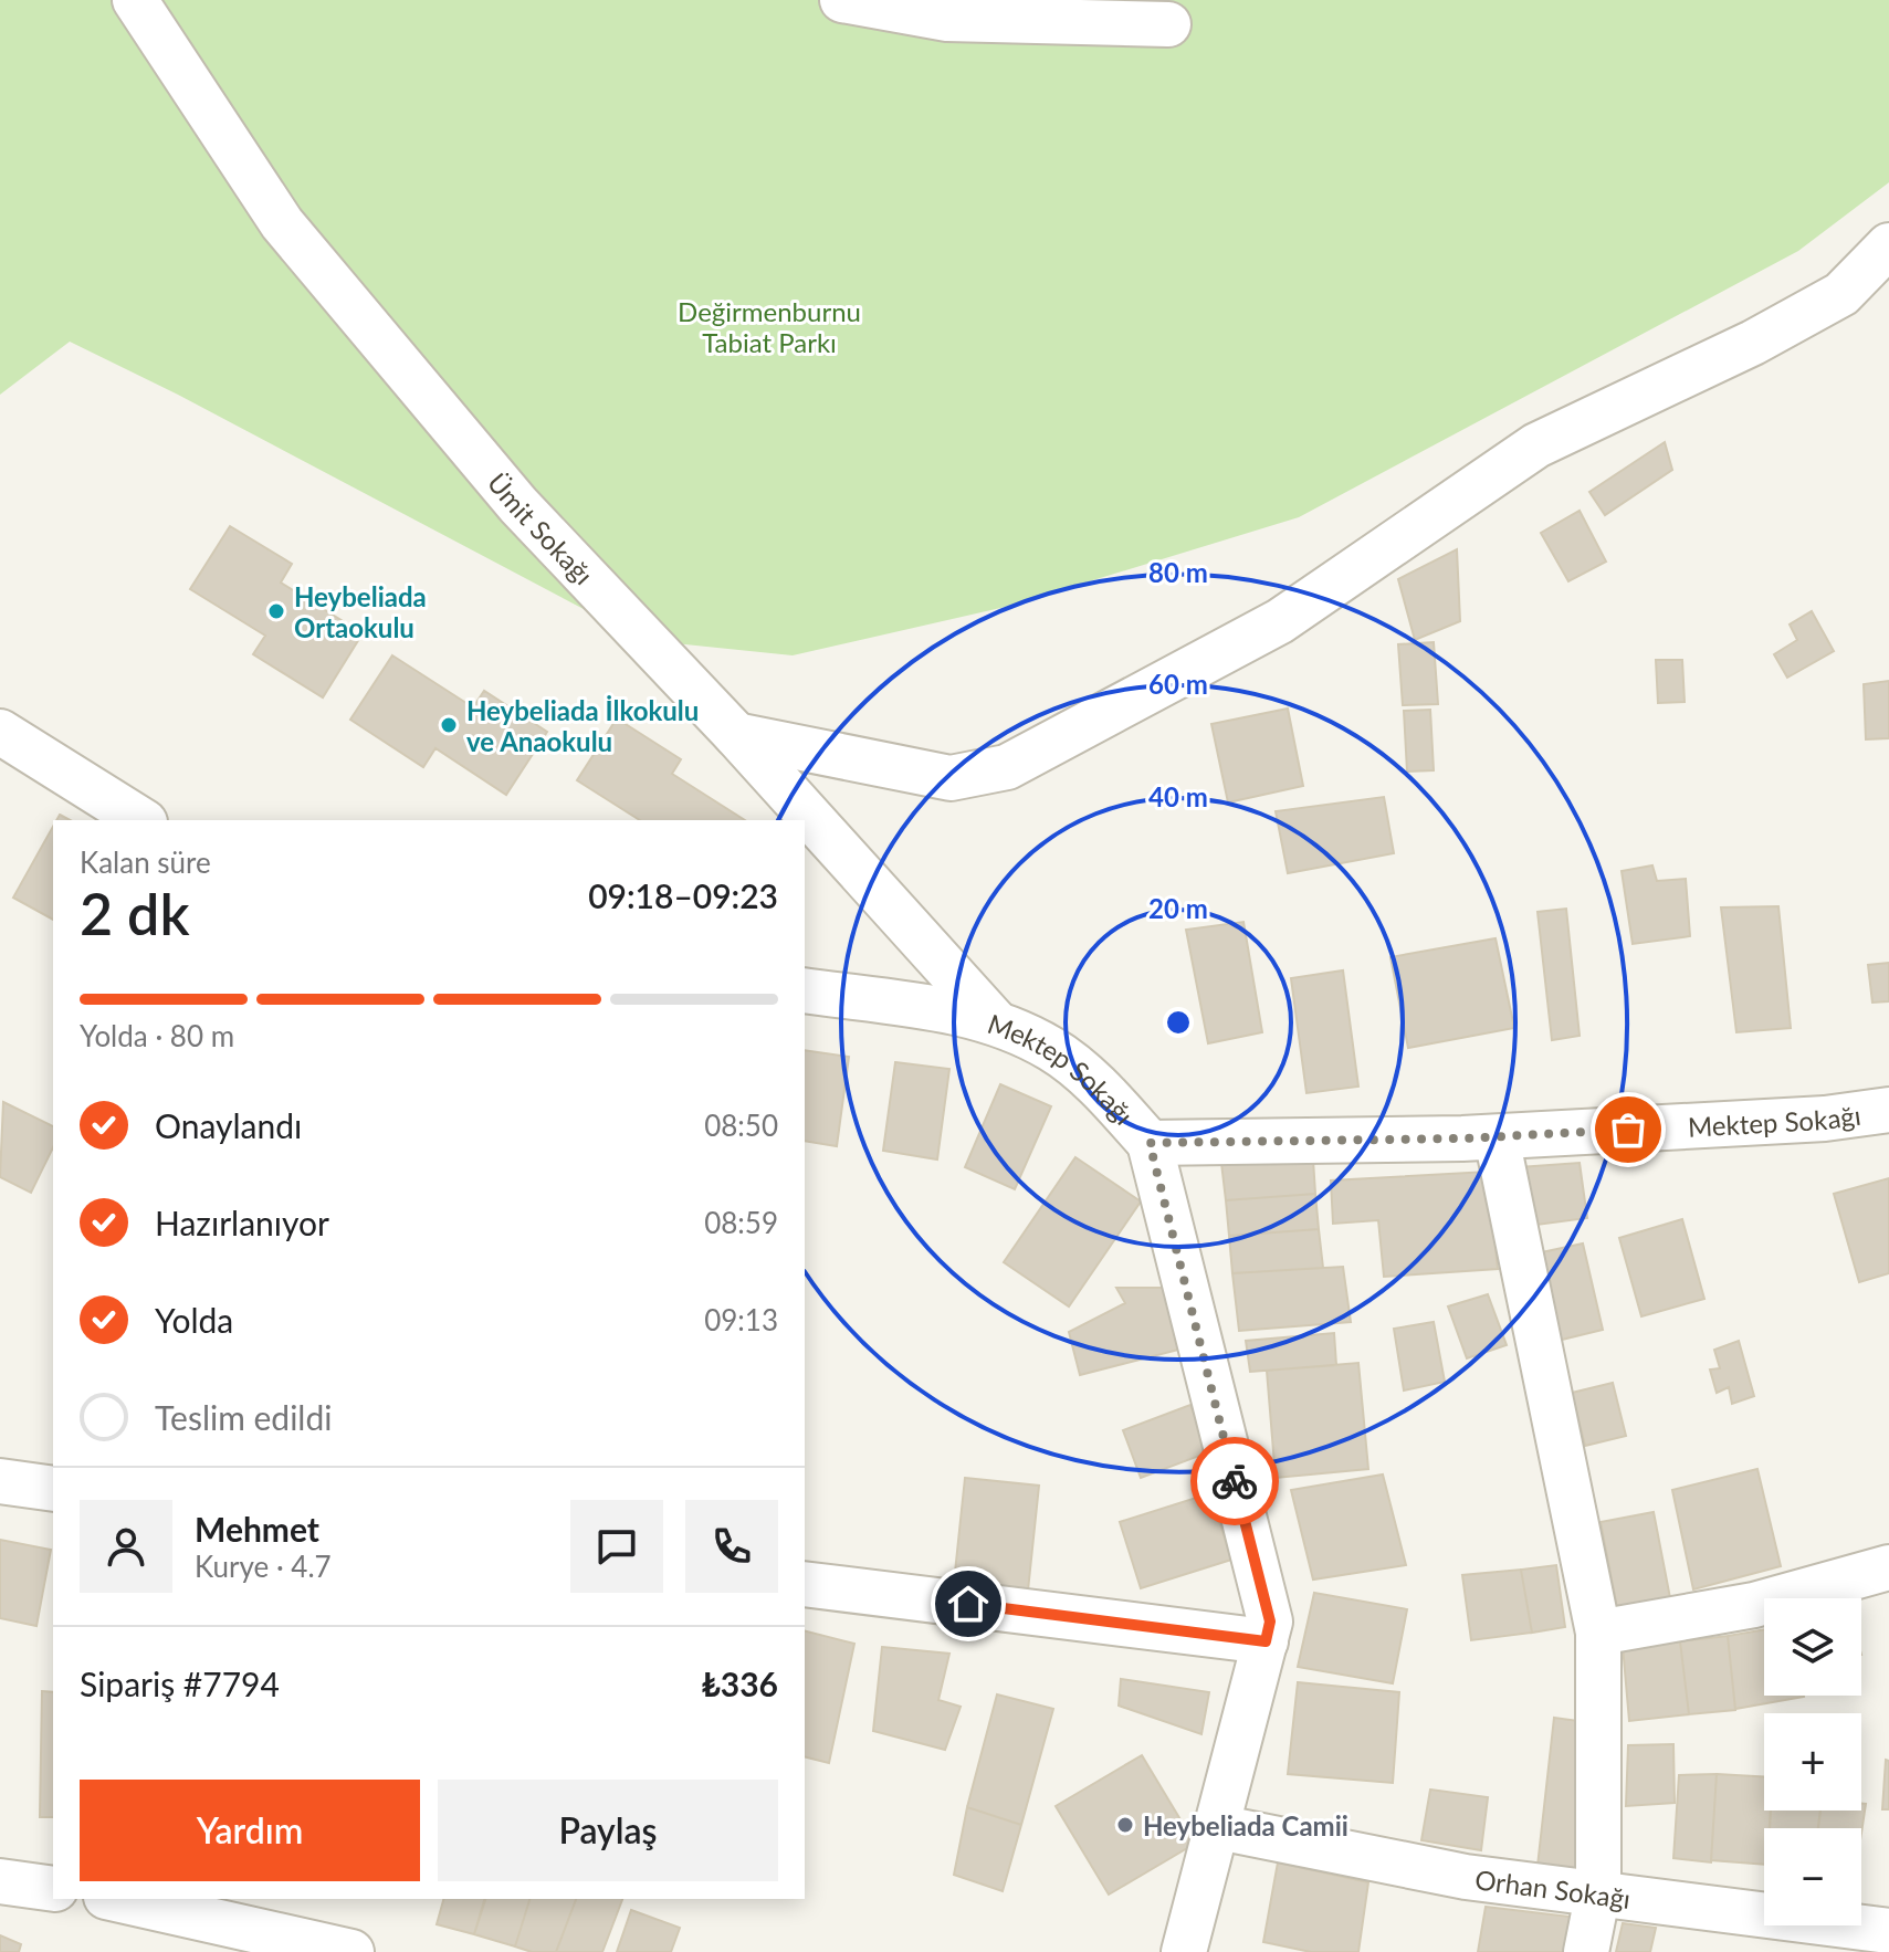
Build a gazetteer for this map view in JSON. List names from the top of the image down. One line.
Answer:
{"streets":{"street":["Ümit Sokağı","Mektep Sokağı","Orhan Sokağı"]},"crossings":[["Ümit Sokağı","Mektep Sokağı"]],"parks":["Değirmenburnu Tabiat Parkı"],"places":["Heybeliada Ortaokulu","Heybeliada İlkokulu ve Anaokulu","Heybeliada Camii"],"page":{"heading":["2 dk","Kalan süre","09:18–09:23"],"panel":["Mehmet","Kurye · 4.7","Sipariş #7794","₺336"],"bar":"Yolda · 80 m","list":[["Onaylandı","08:50"],["Hazırlanıyor","08:59"],["Yolda","09:13"],"Teslim edildi"],"map_buttons":["+","−"],"buttons":["Yardım","Paylaş"]},"rings":["80 m","60 m","40 m","20 m"]}
